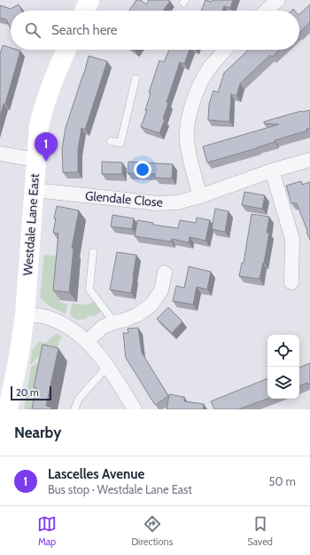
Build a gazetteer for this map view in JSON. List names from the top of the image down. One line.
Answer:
{"streets":{"street":["Glendale Close","Westdale Lane East"]},"crossings":[["Glendale Close","Westdale Lane East"]],"scale_bar":"20 m","page":{"search":"Search here","pins":"1","scale":"20 m","heading":"Nearby","list":[{"mark":"1","name":"Lascelles Avenue","note":"Bus stop · Westdale Lane East","value":"50 m"}],"nav":["Map","Directions","Saved"]}}
